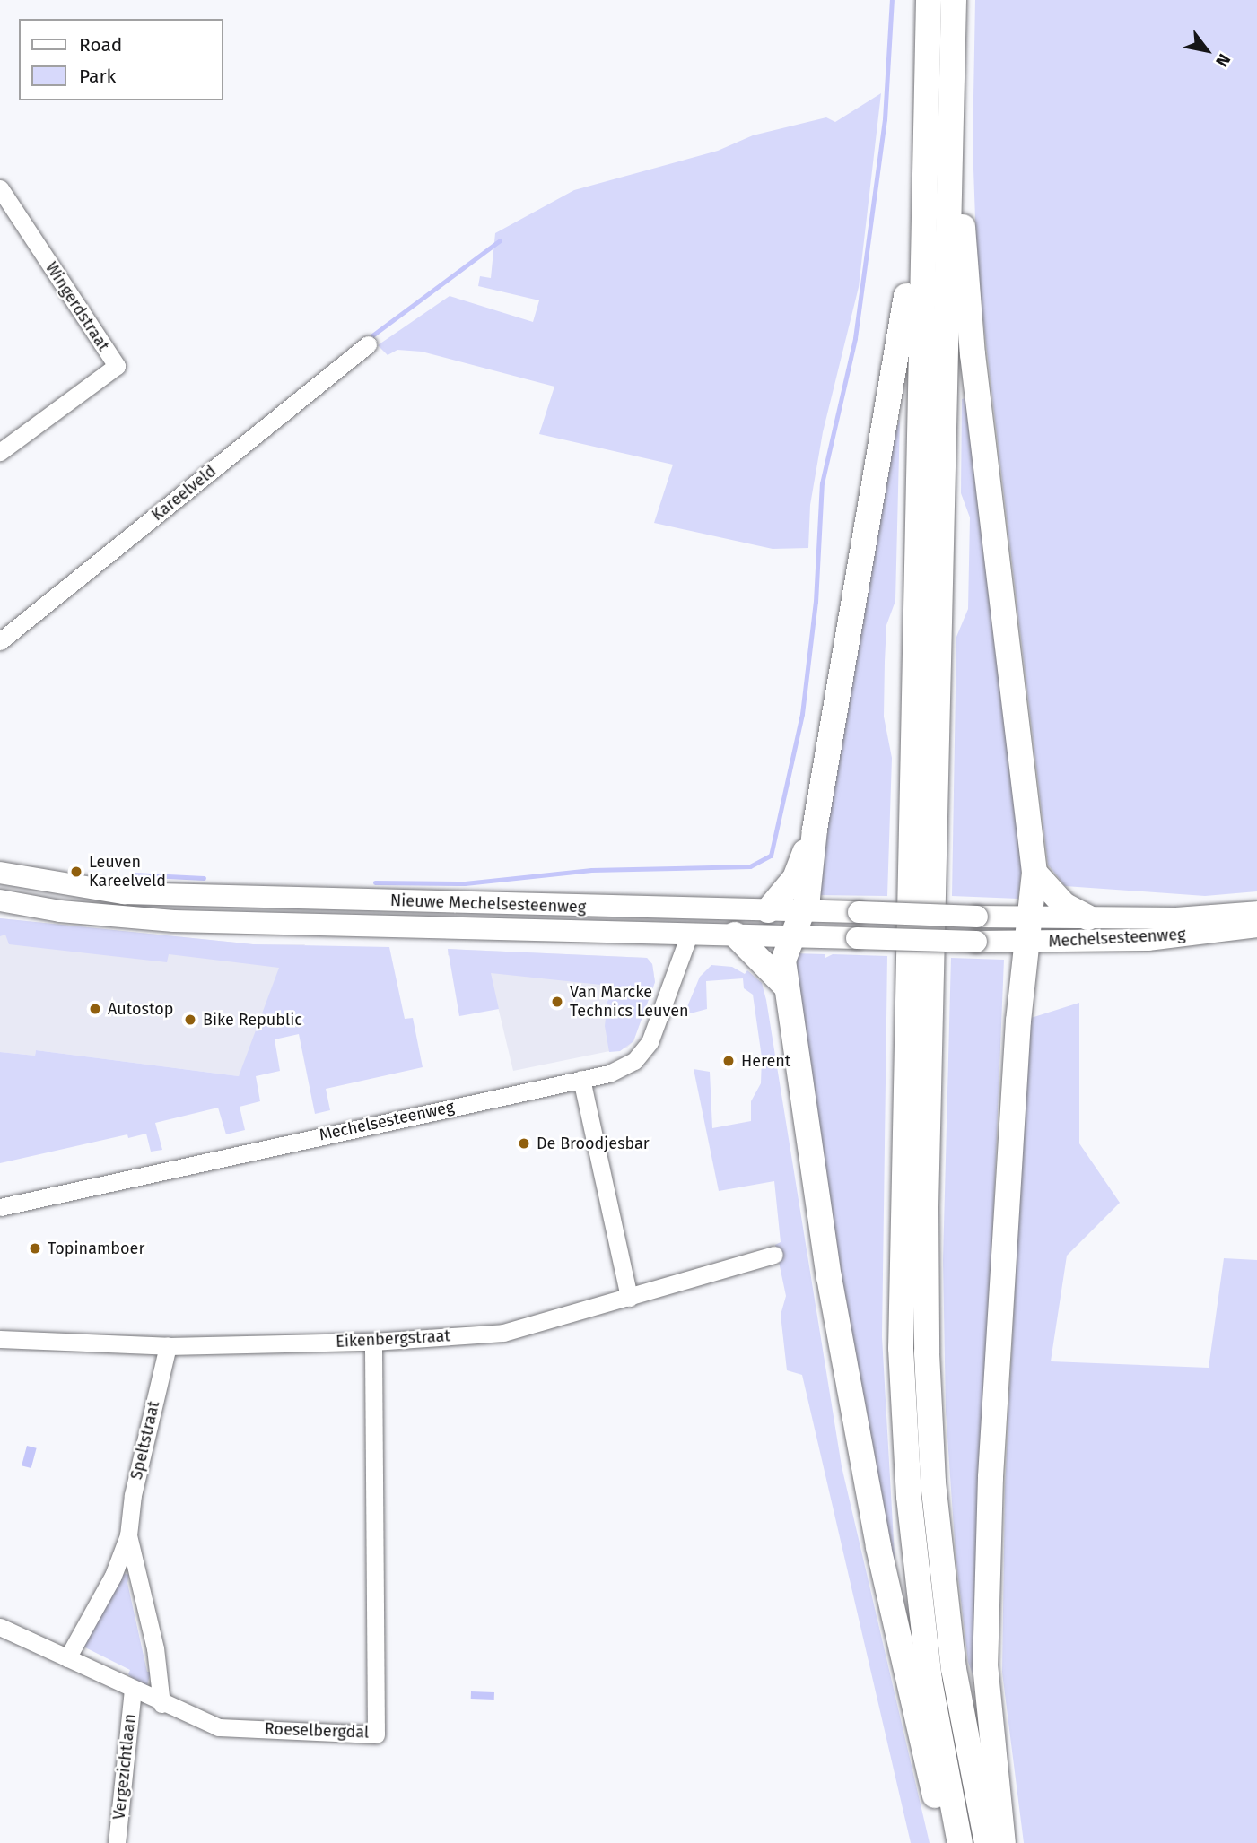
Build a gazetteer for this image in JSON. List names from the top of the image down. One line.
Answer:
{"streets":{"main road":["Nieuwe Mechelsesteenweg","Mechelsesteenweg"],"street":["Wingerdstraat","Kareelveld","Eikenbergstraat","Speltstraat","Roeselbergdal","Vergezichtlaan"]},"crossings":[["Nieuwe Mechelsesteenweg","Mechelsesteenweg"],["Eikenbergstraat","Speltstraat"],["Eikenbergstraat","Roeselbergdal"],["Speltstraat","Roeselbergdal"],["Roeselbergdal","Vergezichtlaan"]],"places":["Leuven Kareelveld","Van Marcke Technics Leuven","Autostop","Bike Republic","Herent","De Broodjesbar","Topinamboer"],"legend":["Road","Park"],"north":"bottom right"}
